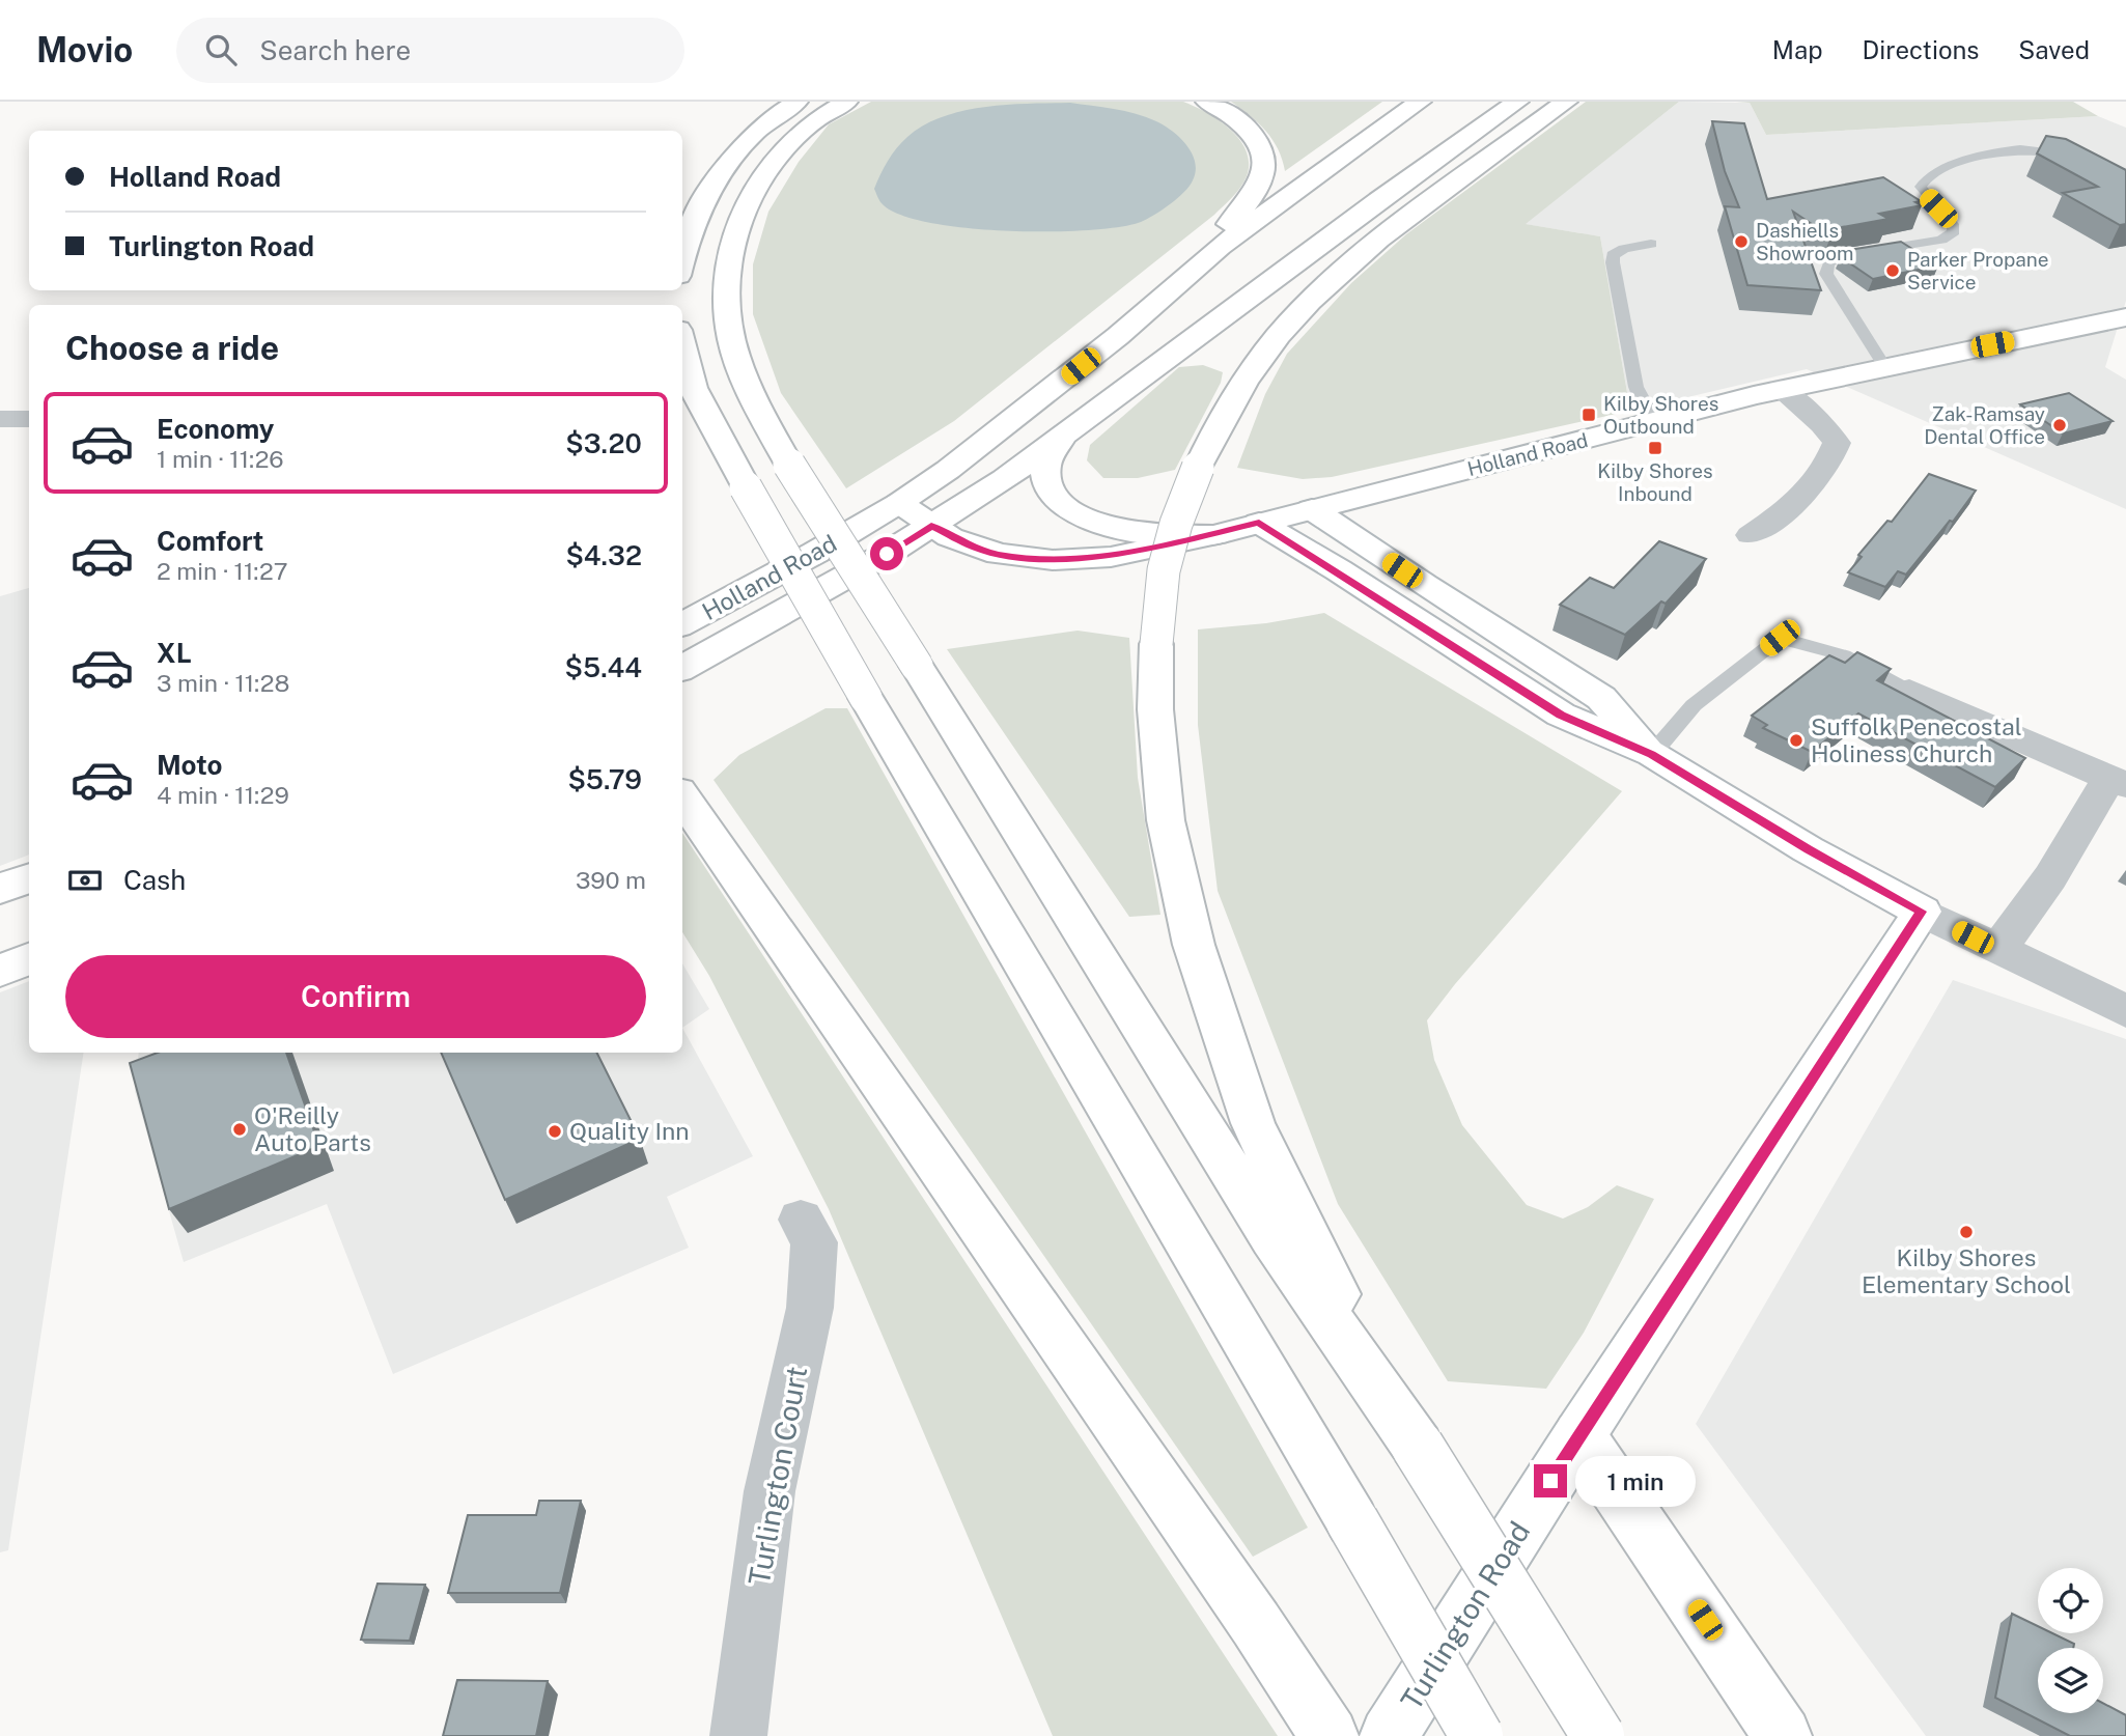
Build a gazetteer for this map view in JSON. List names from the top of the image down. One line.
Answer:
{"streets":{"main road":["Holland Road","Turlington Road"],"street":["Turlington Court"]},"places":{"other":["Dashiells Showroom","Parker Propane Service","Zak-Ramsay Dental Office","Suffolk Penecostal Holiness Church","O'Reilly Auto Parts","Quality Inn","Kilby Shores Elementary School"],"transit":["Kilby Shores Outbound","Kilby Shores Inbound"]},"page":{"header":"Movio","search":"Search here","nav":["Map","Directions","Saved"],"banner":["Holland Road","Turlington Road"],"heading":"Choose a ride","list":[{"name":"Economy","note":"1 min · 11:26","value":"$3.20"},{"name":"Comfort","note":"2 min · 11:27","value":"$4.32"},{"name":"XL","note":"3 min · 11:28","value":"$5.44"},{"name":"Moto","note":"4 min · 11:29","value":"$5.79"}],"pay":["Cash","390 m"],"buttons":"Confirm","bubble":"1 min"}}
